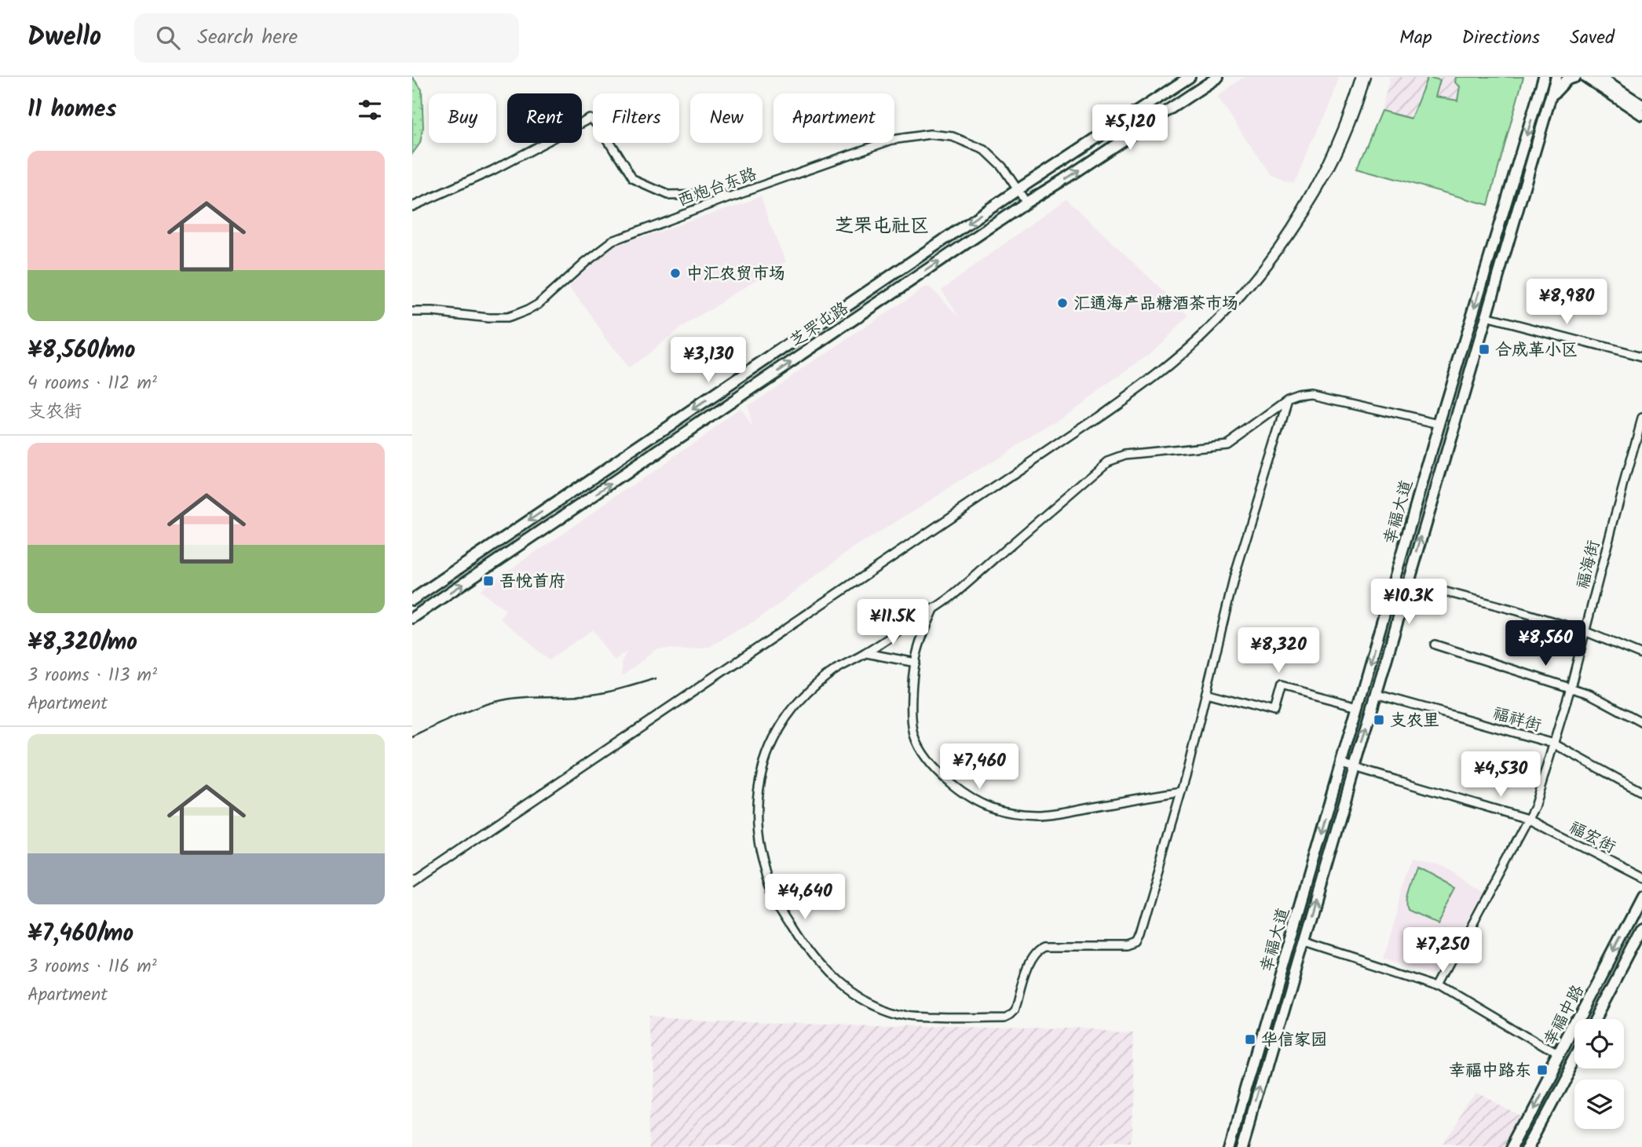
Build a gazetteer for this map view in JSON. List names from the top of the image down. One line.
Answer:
{"streets":{"main road":["芝罘屯路","幸福大道","幸福中路"],"street":["西炮台东路","福海街","福祥街","福宏街"]},"crossings":[["西炮台东路","芝罘屯路"],["幸福大道","福祥街"],["幸福大道","福宏街"],["福海街","福祥街"],["福海街","福宏街"]],"districts":["芝罘屯社区"],"places":{"other":["中汇农贸市场","汇通海产品糖酒茶市场"],"transit":["合成革小区","吾悦首府","支农里","华信家园","幸福中路东"]},"page":{"header":"Dwello","search":"Search here","nav":["Map","Directions","Saved"],"heading":"11 homes","chip":["Buy","Rent","Filters","New","Apartment"],"price":["¥5,120","¥8,980","¥3,130","¥10.3K","¥11.5K","¥8,560","¥8,320","¥7,460","¥4,530","¥4,640","¥7,250"],"list":[{"name":"¥8,560/mo","note":"4 rooms · 112 m² · 支农街"},{"name":"¥8,320/mo","note":"3 rooms · 113 m² · Apartment"},{"name":"¥7,460/mo","note":"3 rooms · 116 m² · Apartment"}]}}
